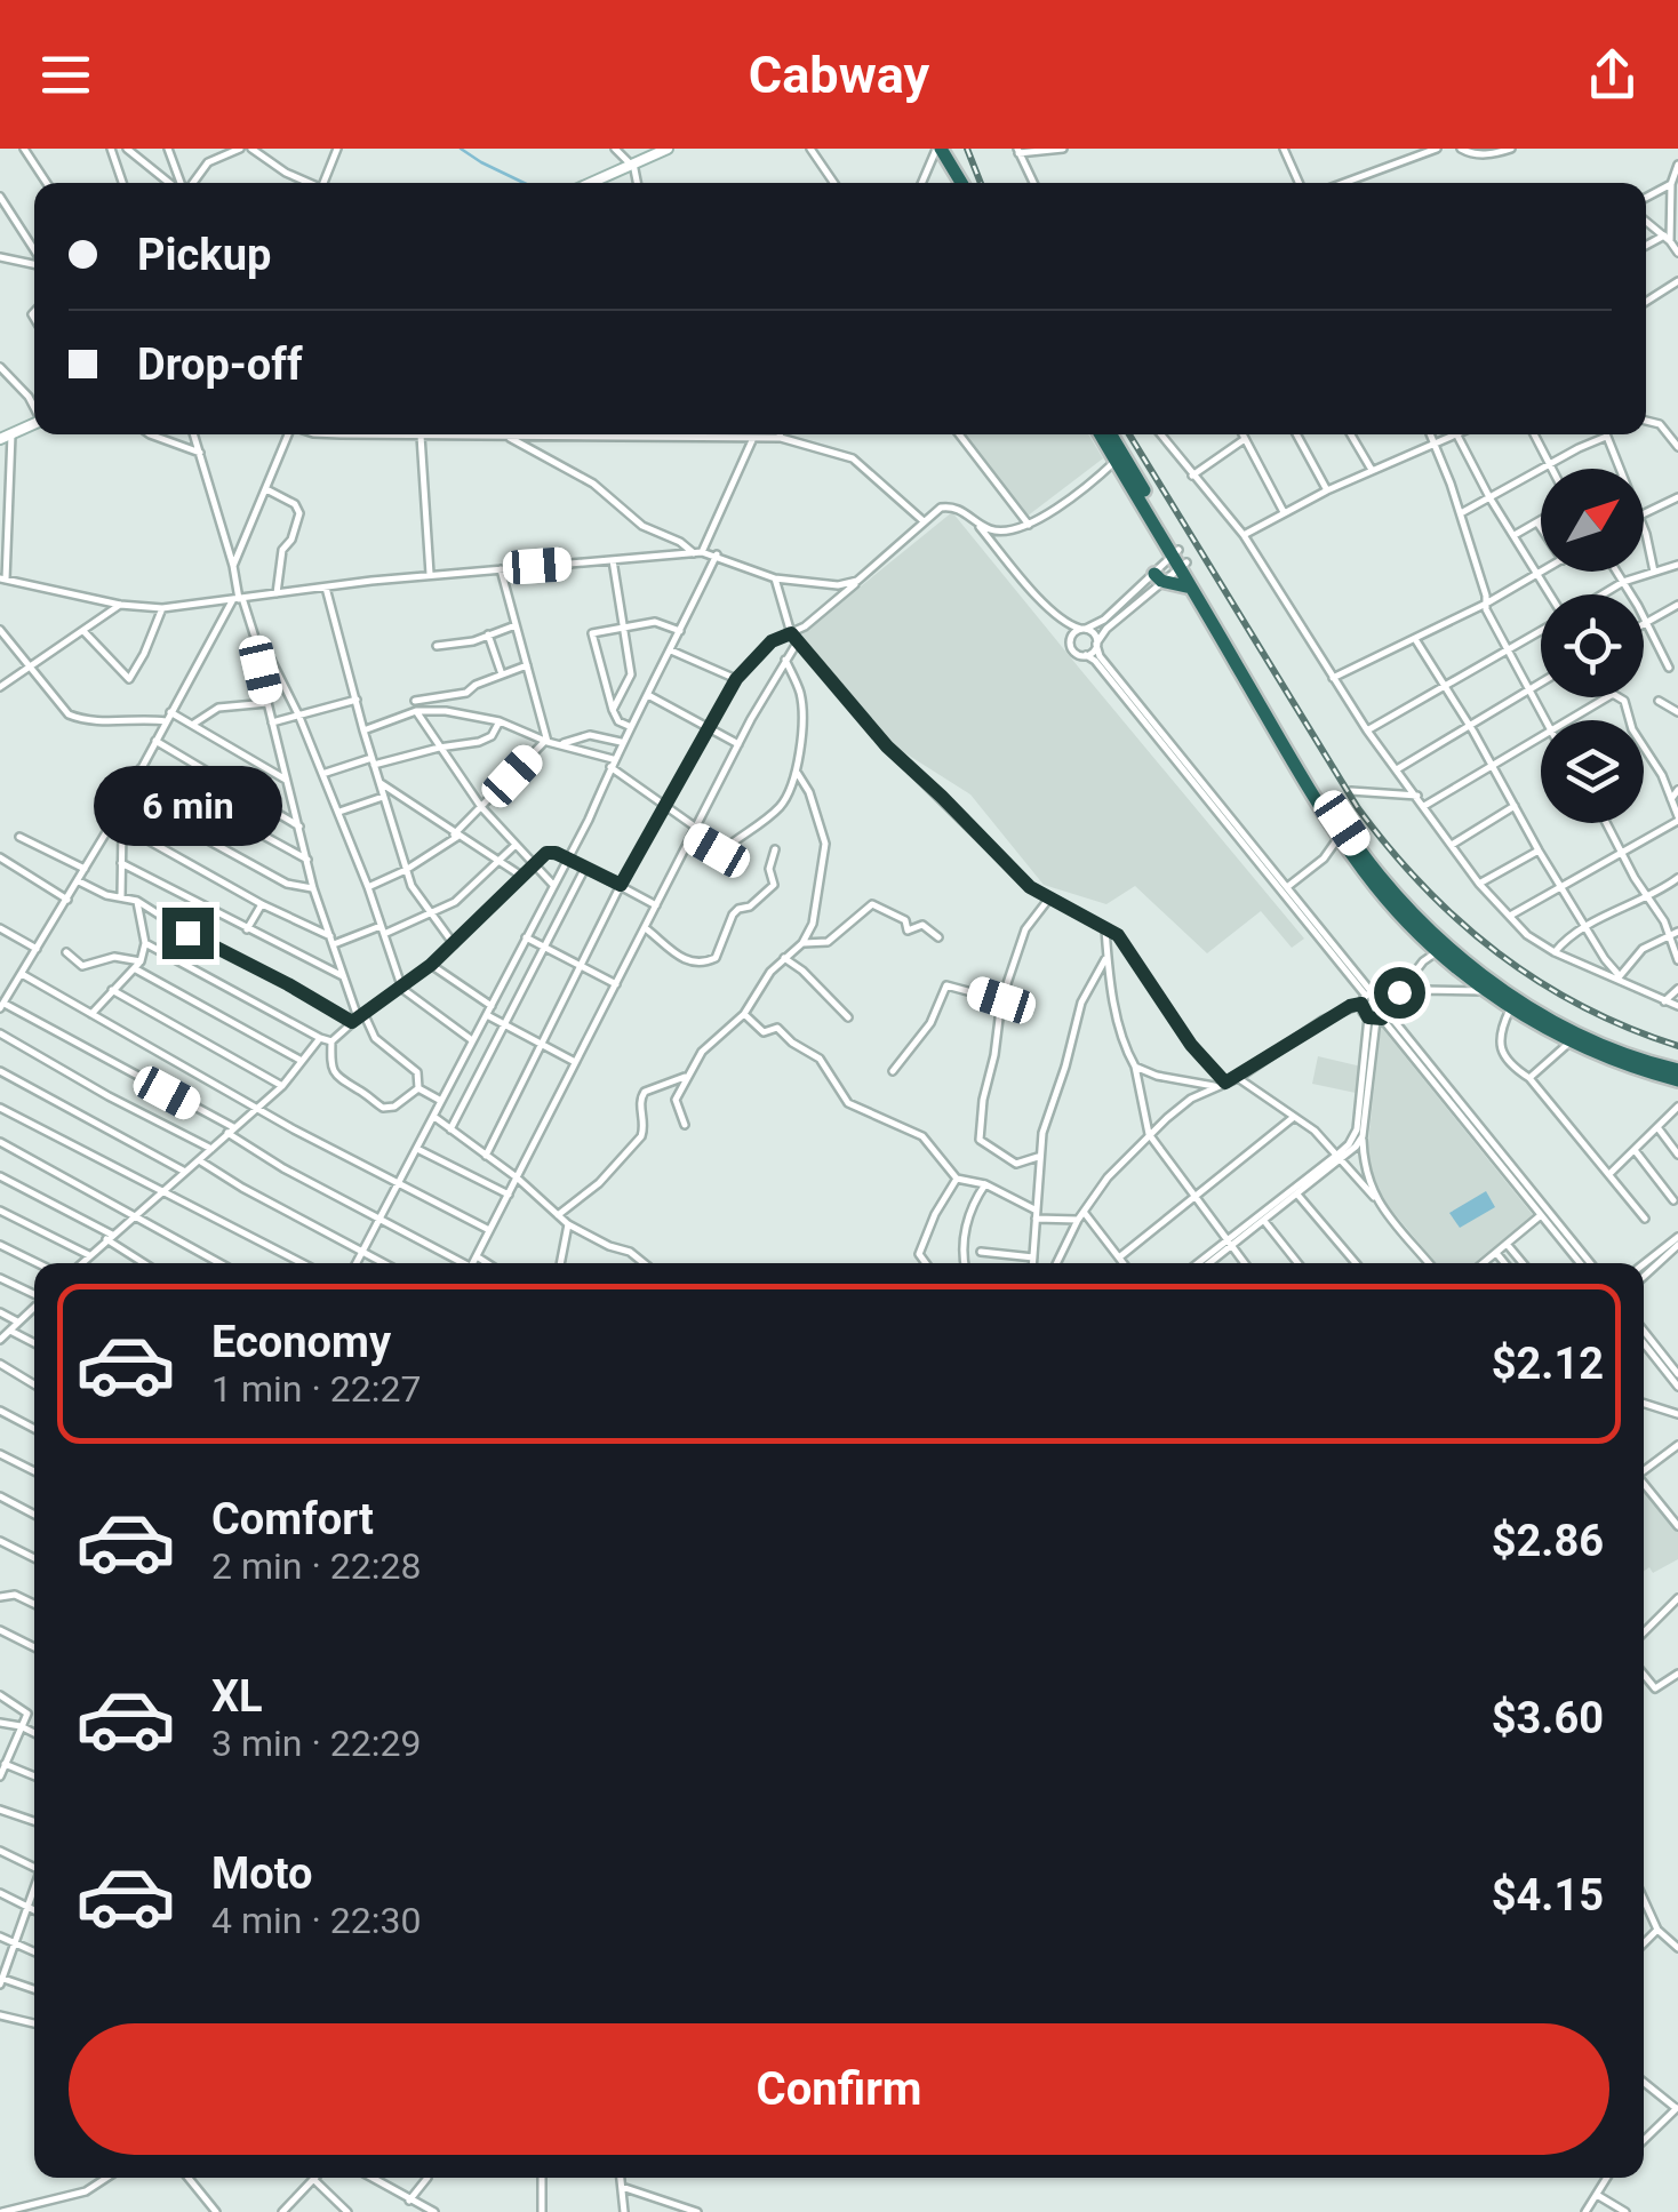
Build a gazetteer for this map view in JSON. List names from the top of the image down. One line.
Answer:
{"north":"top right","page":{"header":"Cabway","banner":["Pickup","Drop-off"],"bubble":"6 min","list":[{"name":"Economy","note":"1 min · 22:27","value":"$2.12"},{"name":"Comfort","note":"2 min · 22:28","value":"$2.86"},{"name":"XL","note":"3 min · 22:29","value":"$3.60"},{"name":"Moto","note":"4 min · 22:30","value":"$4.15"}],"buttons":"Confirm"}}
